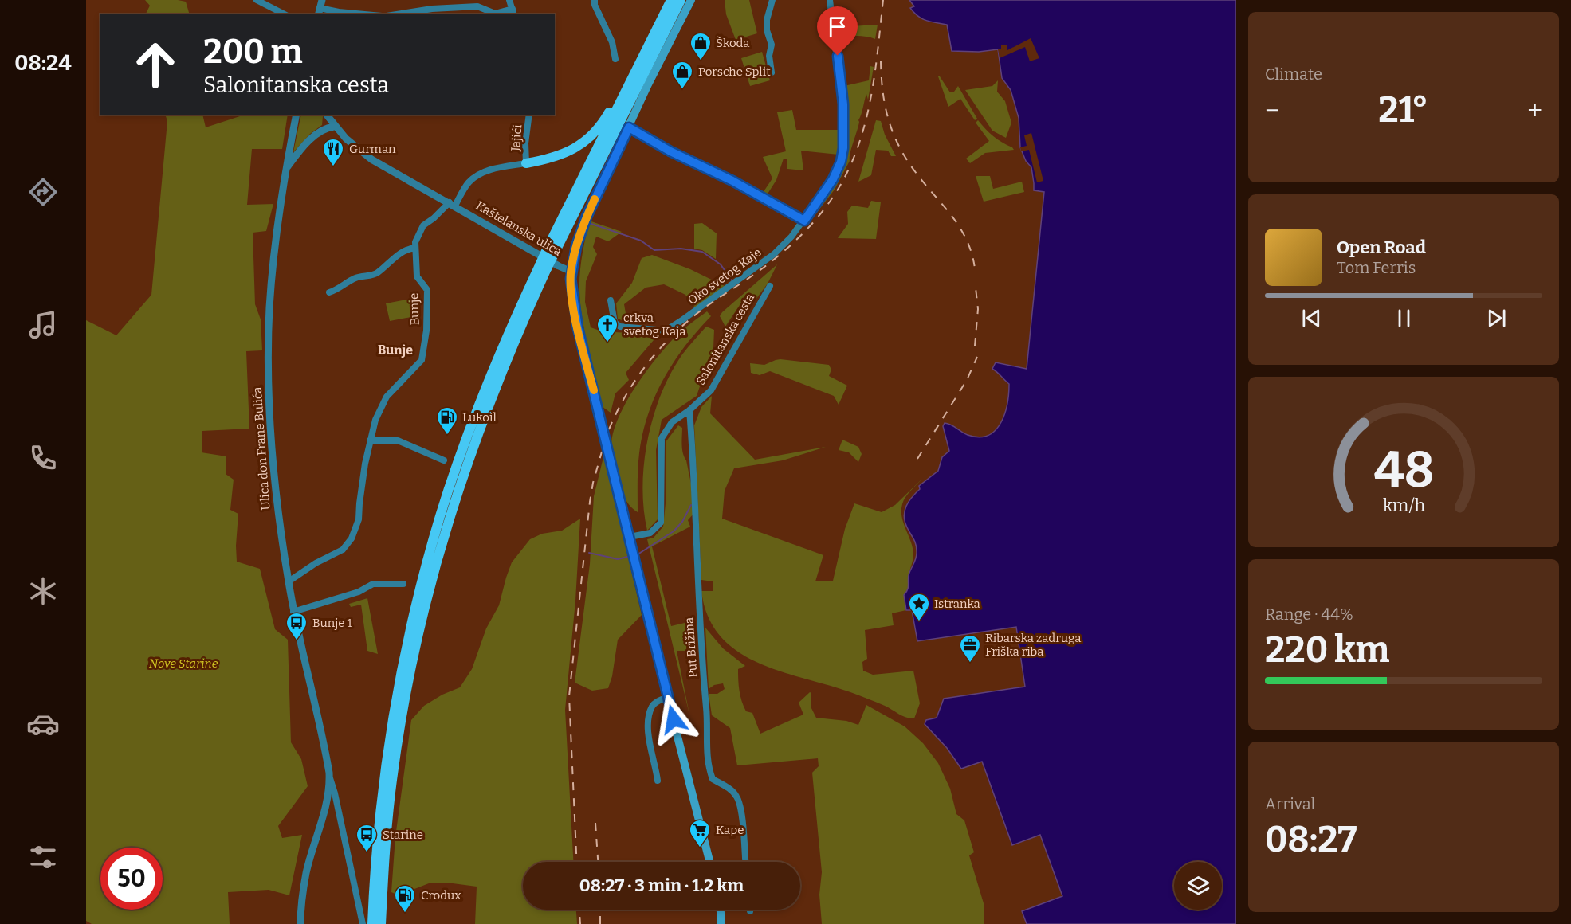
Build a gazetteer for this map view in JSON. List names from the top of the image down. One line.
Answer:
{"streets":{"street":["Jajići","Kaštelanska ulica","Oko svetog Kaje","Bunje","Salonitanska cesta","Ulica don Frane Bulića","Put Brižina"]},"crossings":[["Kaštelanska ulica","Bunje"],["Bunje","Ulica don Frane Bulića"],["Salonitanska cesta","Put Brižina"]],"districts":["Bunje"],"parks":["Nove Starine"],"places":{"shop":["Škoda","Porsche Split"],"restaurant":["Gurman"],"church":["crkva svetog Kaja"],"fuel station":["Lukoil","Crodux"],"place":["Istranka"],"bus stop":["Bunje 1","Starine"],"office":["Ribarska zadruga Friška riba"],"supermarket":["Kape"]},"page":{"tabs":"08:24","tile":["Climate",["Range · 44%","220 km"],["Arrival","08:27"]],"turn":["200 m","Salonitanska cesta"],"heat":["−","21°","+"],"song":["Open Road","Tom Ferris"],"limit":"50","trip":"08:27 · 3 min · 1.2 km","gauge":["48","km/h"]}}
